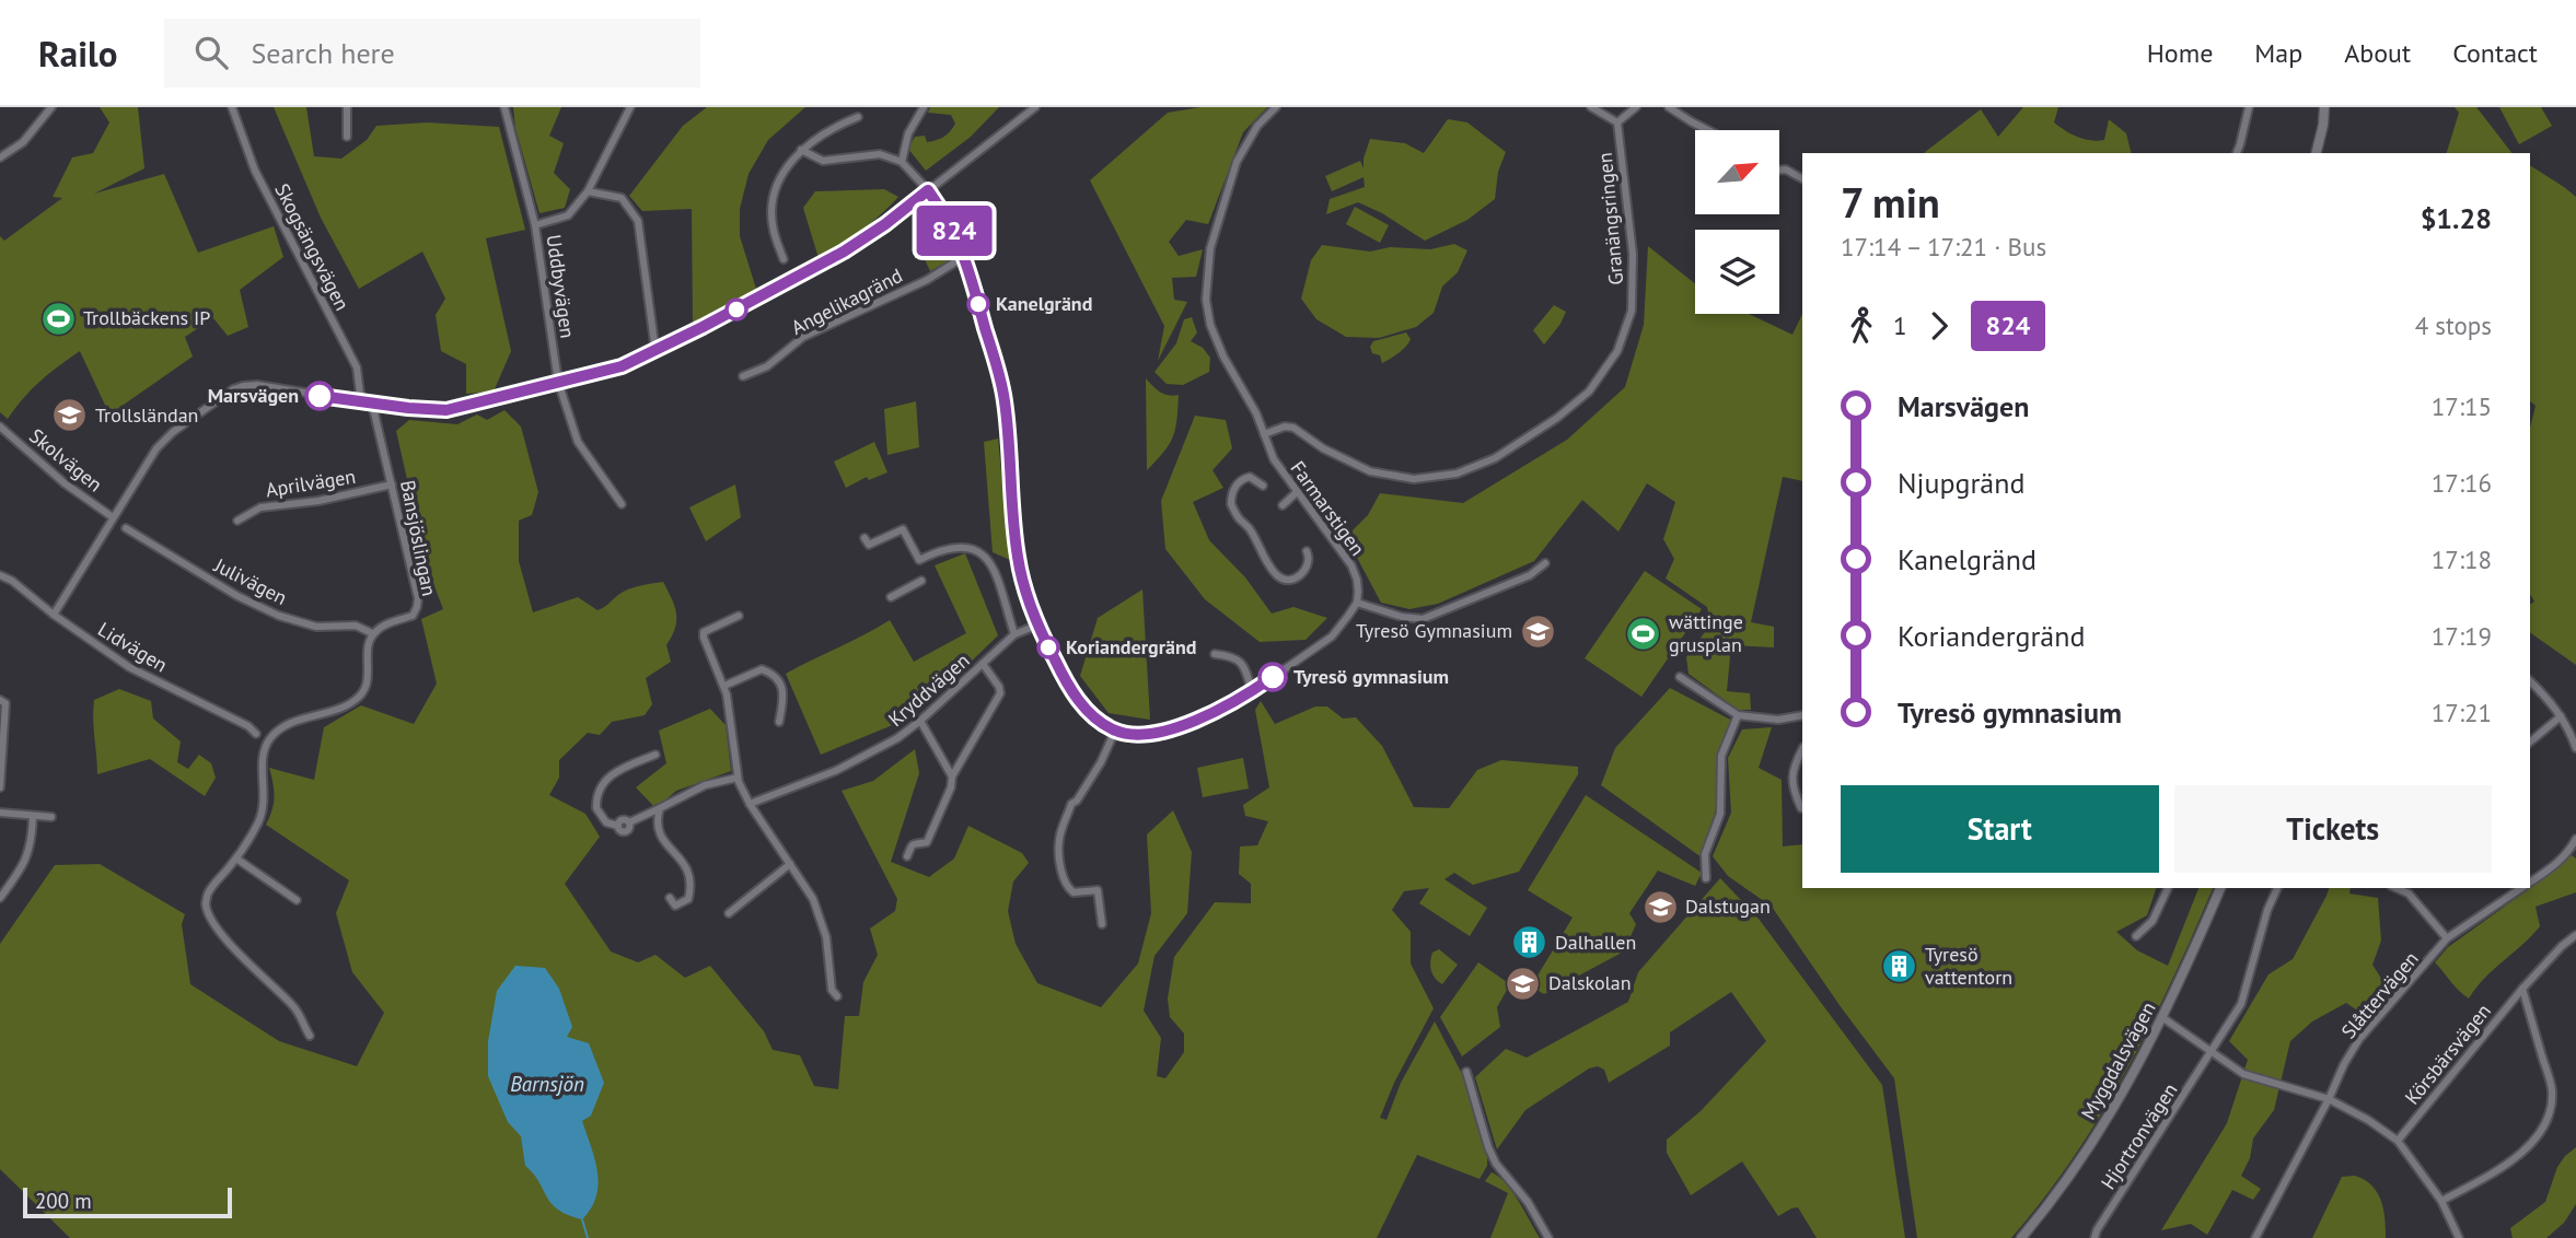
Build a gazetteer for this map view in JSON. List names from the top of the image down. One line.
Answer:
{"streets":{"street":["Granängsringen","Skogsängsvägen","Uddbyvägen","Angelikagränd","Skolvägen","Aprilvägen","Farmarstigen","Bansjöslingan","Julivägen","Lidvägen","Kryddvägen","Slåttervägen","Körsbärsvägen","Myggdalsvägen","Hjortronvägen"]},"crossings":[["Granängsringen","Farmarstigen"],["Aprilvägen","Bansjöslingan"],["Bansjöslingan","Julivägen"]],"water":["Barnsjön"],"places":{"other":["Kanelgränd","Marsvägen","Koriandergränd","Tyresö gymnasium"],"sports":["Trollbäckens IP","wättinge grusplan"],"school or university":["Trollsländan","Tyresö Gymnasium","Dalstugan","Dalskolan"],"building":["Dalhallen","Tyresö vattentorn"]},"lines":["bus line 824"],"scale_bar":"200 m","north":"top right","page":{"header":"Railo","search":"Search here","nav":["Home","Map","About","Contact"],"on_map":"824","heading":["7 min","17:14 – 17:21 · Bus","$1.28"],"legs":["1","824","4 stops"],"list":[{"name":"Marsvägen","value":"17:15"},{"name":"Njupgränd","value":"17:16"},{"name":"Kanelgränd","value":"17:18"},{"name":"Koriandergränd","value":"17:19"},{"name":"Tyresö gymnasium","value":"17:21"}],"buttons":["Start","Tickets"],"scale":"200 m"}}
